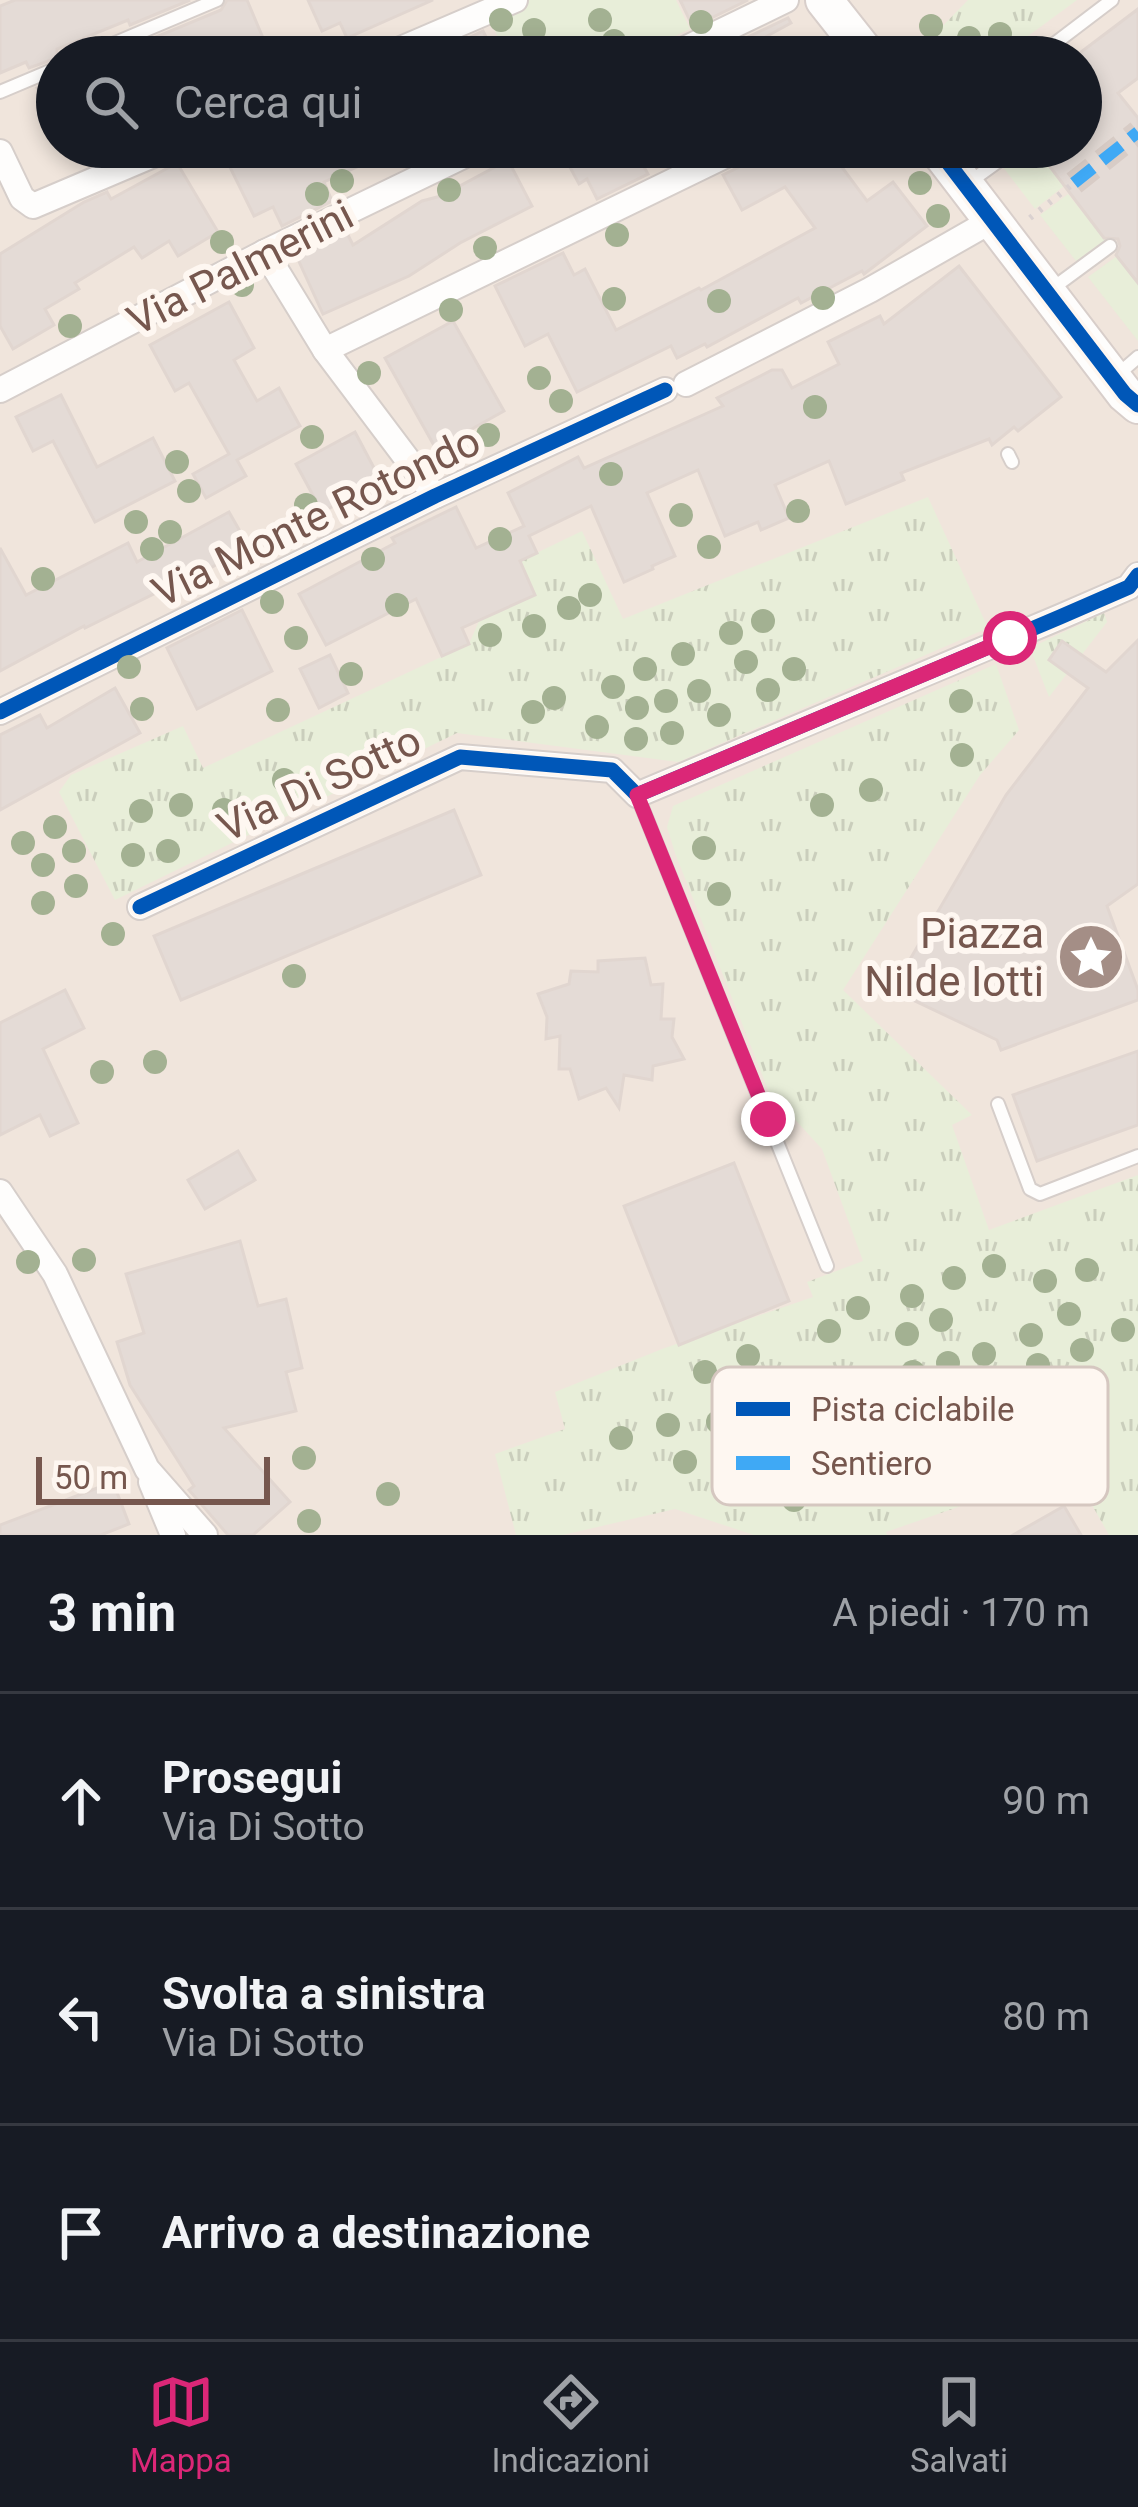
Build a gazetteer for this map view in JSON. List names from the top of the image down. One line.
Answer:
{"streets":{"street":["Via Palmerini","Via Monte Rotondo","Via Di Sotto"]},"crossings":[["Via Palmerini","Via Monte Rotondo"]],"places":{"place":["Piazza Nilde Iotti"]},"legend":["Pista ciclabile","Sentiero"],"scale_bar":"50 m","page":{"search":"Cerca qui","scale":"50 m","heading":["3 min","A piedi · 170 m"],"list":[["Prosegui","Via Di Sotto","90 m"],["Svolta a sinistra","Via Di Sotto","80 m"],"Arrivo a destinazione"],"nav":["Mappa","Indicazioni","Salvati"]}}
